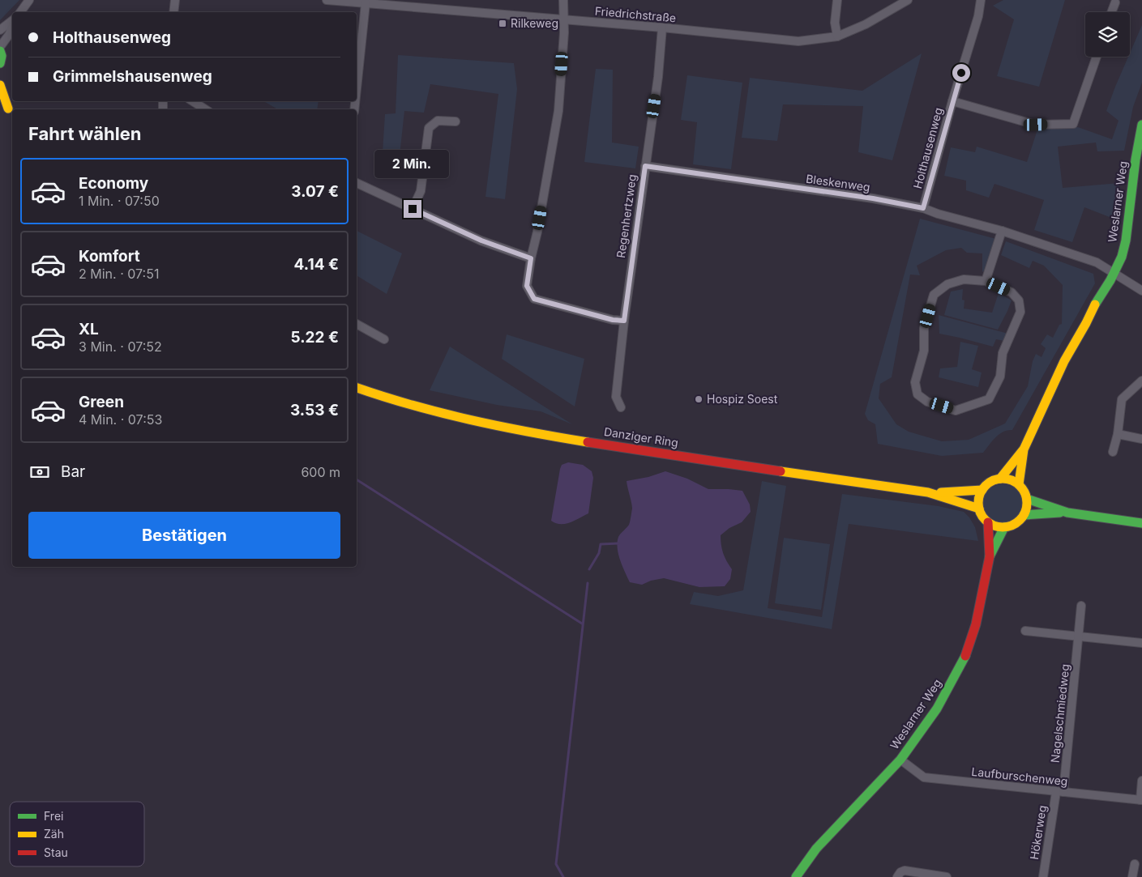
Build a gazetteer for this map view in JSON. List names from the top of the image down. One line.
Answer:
{"streets":{"main road":["Weslarner Weg","Danziger Ring"],"street":["Friedrichstraße","Holthausenweg","Bleskenweg","Regenhertzweg","Nagelschmiedweg","Laufburschenweg","Hökerweg"]},"crossings":[["Friedrichstraße","Regenhertzweg"],["Holthausenweg","Bleskenweg"],["Bleskenweg","Weslarner Weg"],["Bleskenweg","Regenhertzweg"],["Weslarner Weg","Danziger Ring"],["Weslarner Weg","Laufburschenweg"],["Nagelschmiedweg","Laufburschenweg"],["Nagelschmiedweg","Hökerweg"],["Laufburschenweg","Hökerweg"]],"places":{"transit":["Rilkeweg"],"other":["Hospiz Soest"]},"legend":["Frei","Zäh","Stau"],"page":{"banner":["Holthausenweg","Grimmelshausenweg"],"heading":"Fahrt wählen","bubble":"2 Min.","list":[{"name":"Economy","note":"1 Min. · 07:50","value":"3.07 €"},{"name":"Komfort","note":"2 Min. · 07:51","value":"4.14 €"},{"name":"XL","note":"3 Min. · 07:52","value":"5.22 €"},{"name":"Green","note":"4 Min. · 07:53","value":"3.53 €"}],"pay":["Bar","600 m"],"buttons":"Bestätigen"}}
